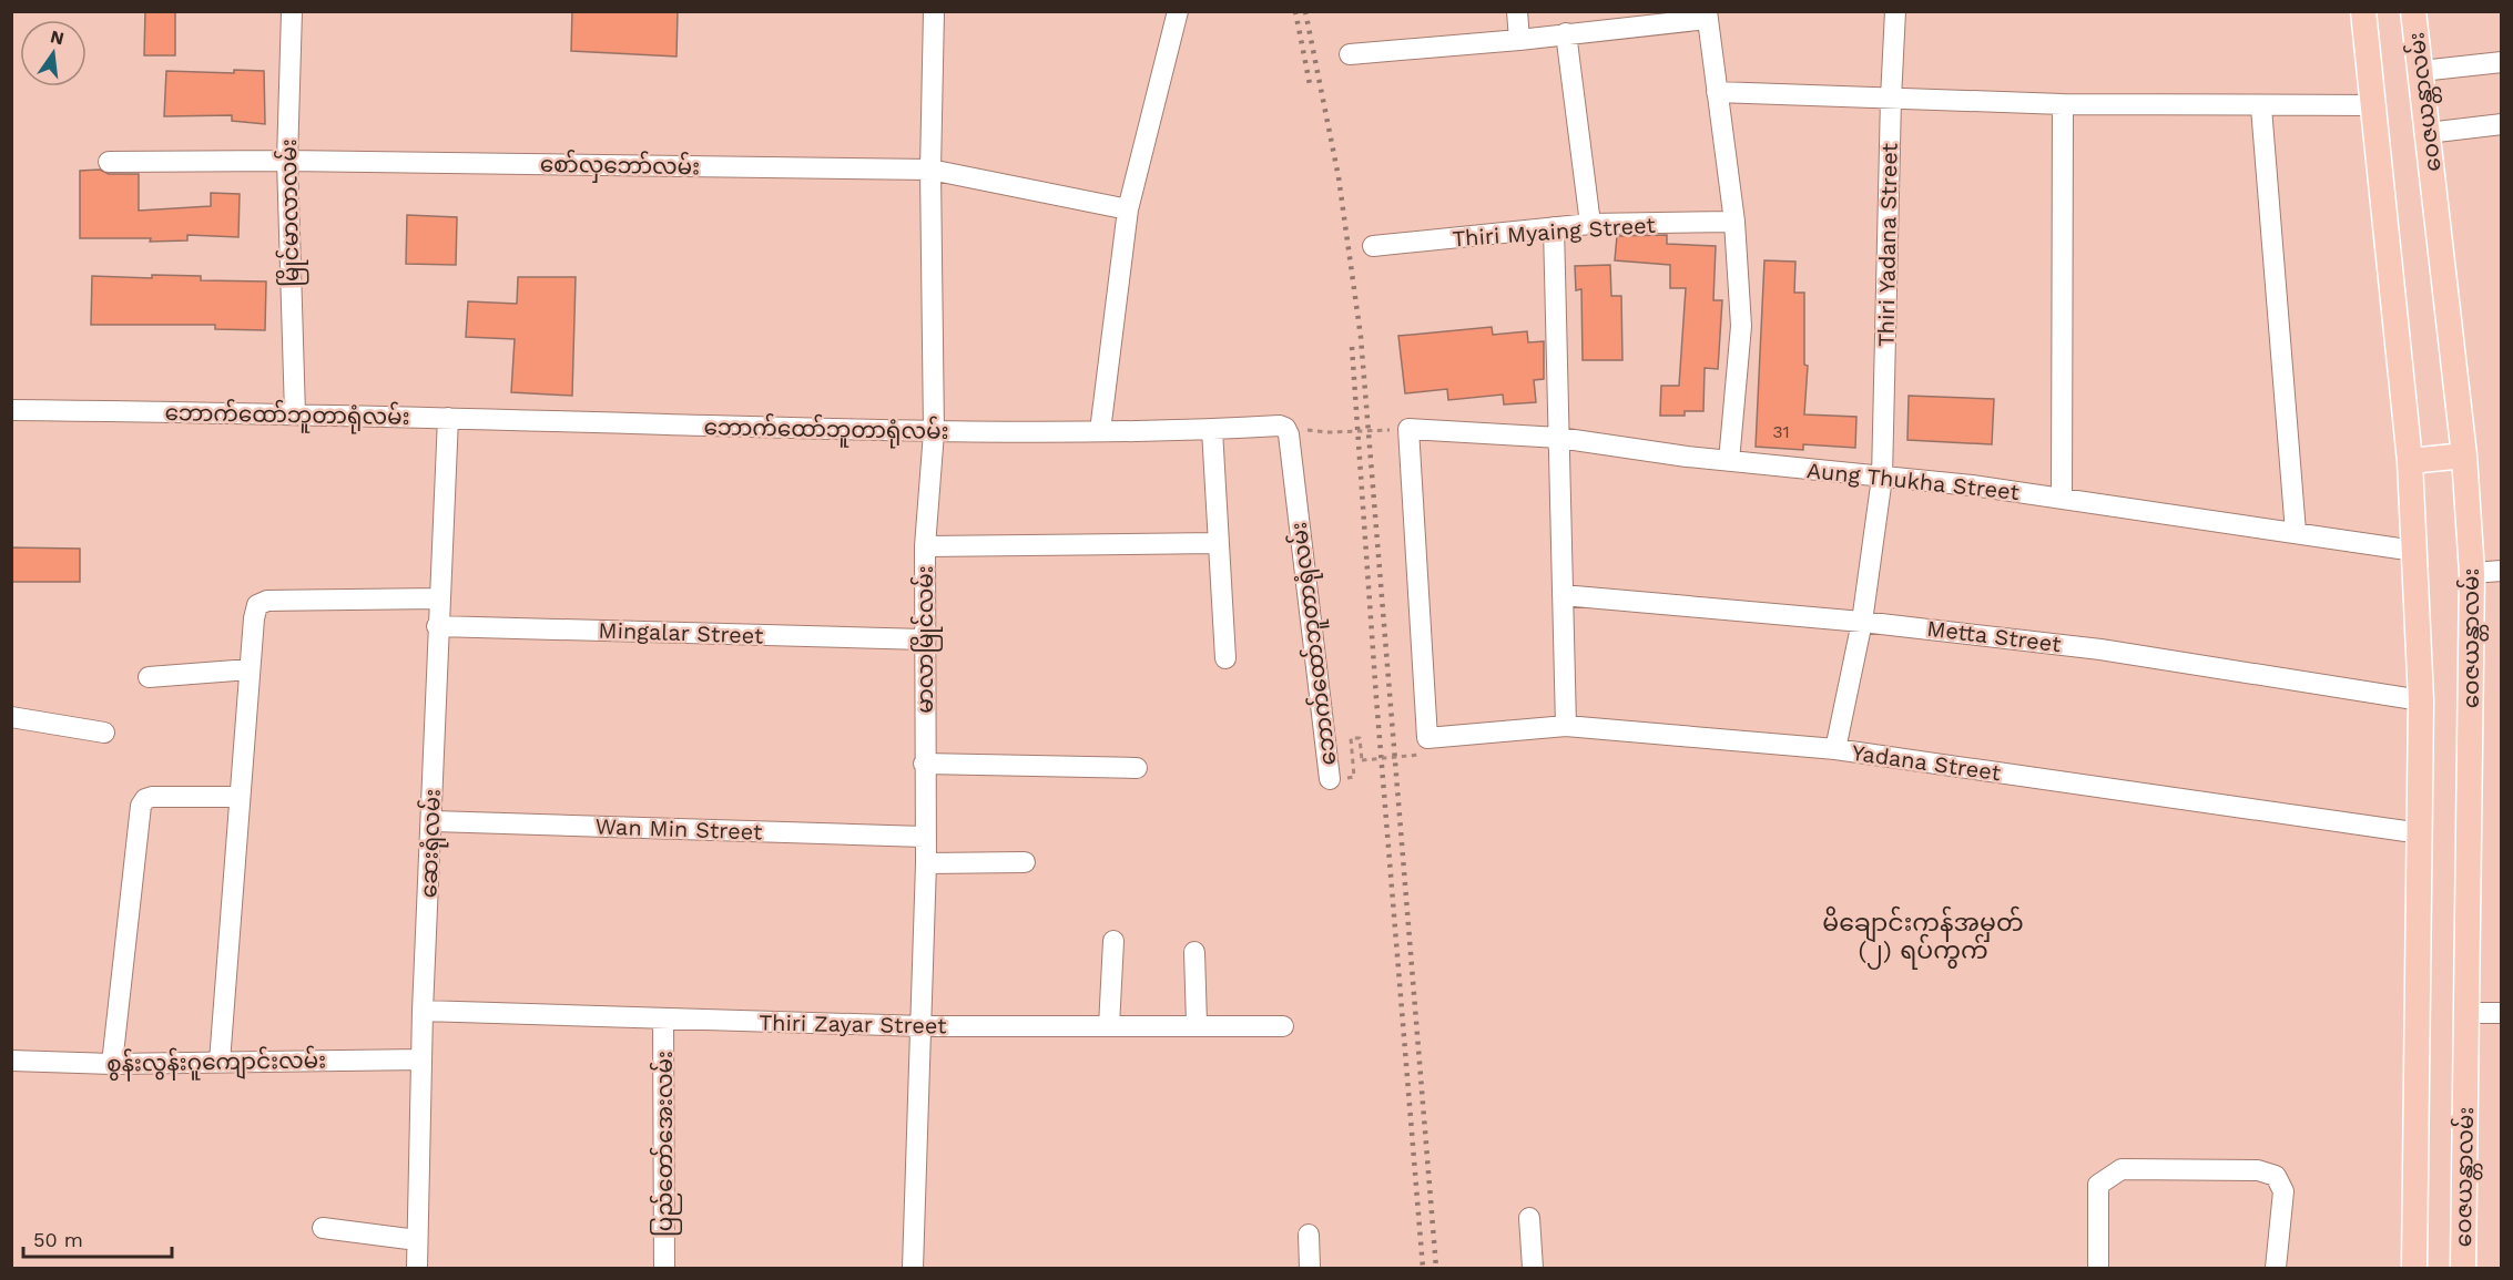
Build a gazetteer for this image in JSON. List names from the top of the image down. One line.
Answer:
{"streets":{"main road":["ဝေဇယန္တာလမ်း"],"street":["စော်လှဘော်လမ်း","မြိုင်မာလာလမ်း","Thiri Myaing Street","Thiri Yadana Street","ဘောက်ထော်ဘူတာရုံလမ်း","Aung Thukha Street","Mingalar Street","Metta Street","မာလာမြိုင်လမ်း","Yadana Street","Wan Min Street","ဆေးရုံလမ်း","Thiri Zayar Street","စွန်းလွန်းဂူကျောင်းလမ်း","ပြည်တော်အေးလမ်း"]},"crossings":[["စော်လှဘော်လမ်း","မြိုင်မာလာလမ်း"],["စော်လှဘော်လမ်း","မာလာမြိုင်လမ်း"],["မြိုင်မာလာလမ်း","ဘောက်ထော်ဘူတာရုံလမ်း"],["Thiri Yadana Street","Aung Thukha Street"],["Thiri Yadana Street","Metta Street"],["Thiri Yadana Street","Yadana Street"],["ဘောက်ထော်ဘူတာရုံလမ်း","မာလာမြိုင်လမ်း"],["ဘောက်ထော်ဘူတာရုံလမ်း","ဆေးရုံလမ်း"],["Mingalar Street","မာလာမြိုင်လမ်း"],["Mingalar Street","ဆေးရုံလမ်း"],["မာလာမြိုင်လမ်း","Wan Min Street"],["မာလာမြိုင်လမ်း","Thiri Zayar Street"],["Wan Min Street","ဆေးရုံလမ်း"],["ဆေးရုံလမ်း","Thiri Zayar Street"],["ဆေးရုံလမ်း","စွန်းလွန်းဂူကျောင်းလမ်း"],["Thiri Zayar Street","ပြည်တော်အေးလမ်း"]],"districts":["မိချောင်းကန်အမှတ် (၂) ရပ်ကွက်"],"house_numbers":["31"],"scale_bar":"50 m","north":"top"}
